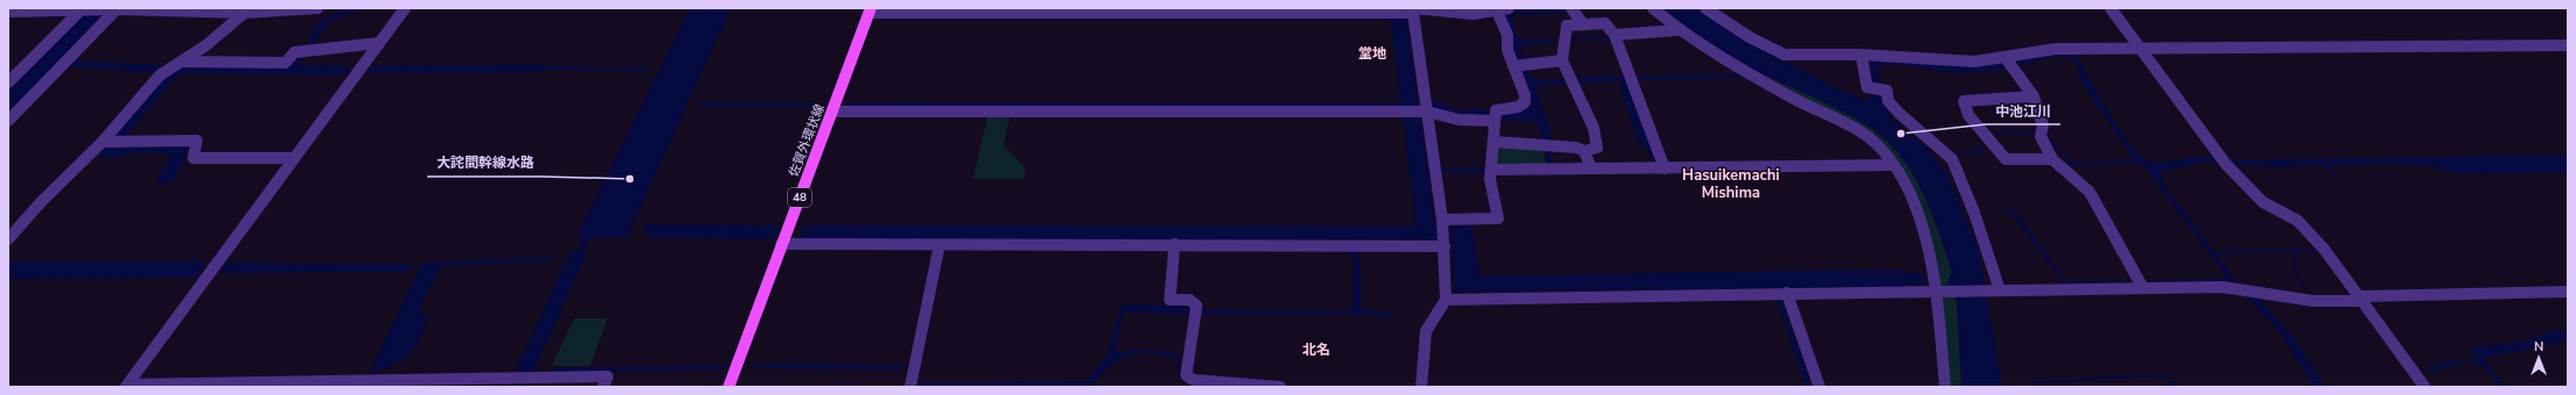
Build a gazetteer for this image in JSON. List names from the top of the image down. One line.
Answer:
{"streets":{"main road":["佐賀外環状線","48"]},"districts":["堂地","Hasuikemachi Mishima","北名"],"places":["中池江川","大詫間幹線水路"],"north":"top"}
